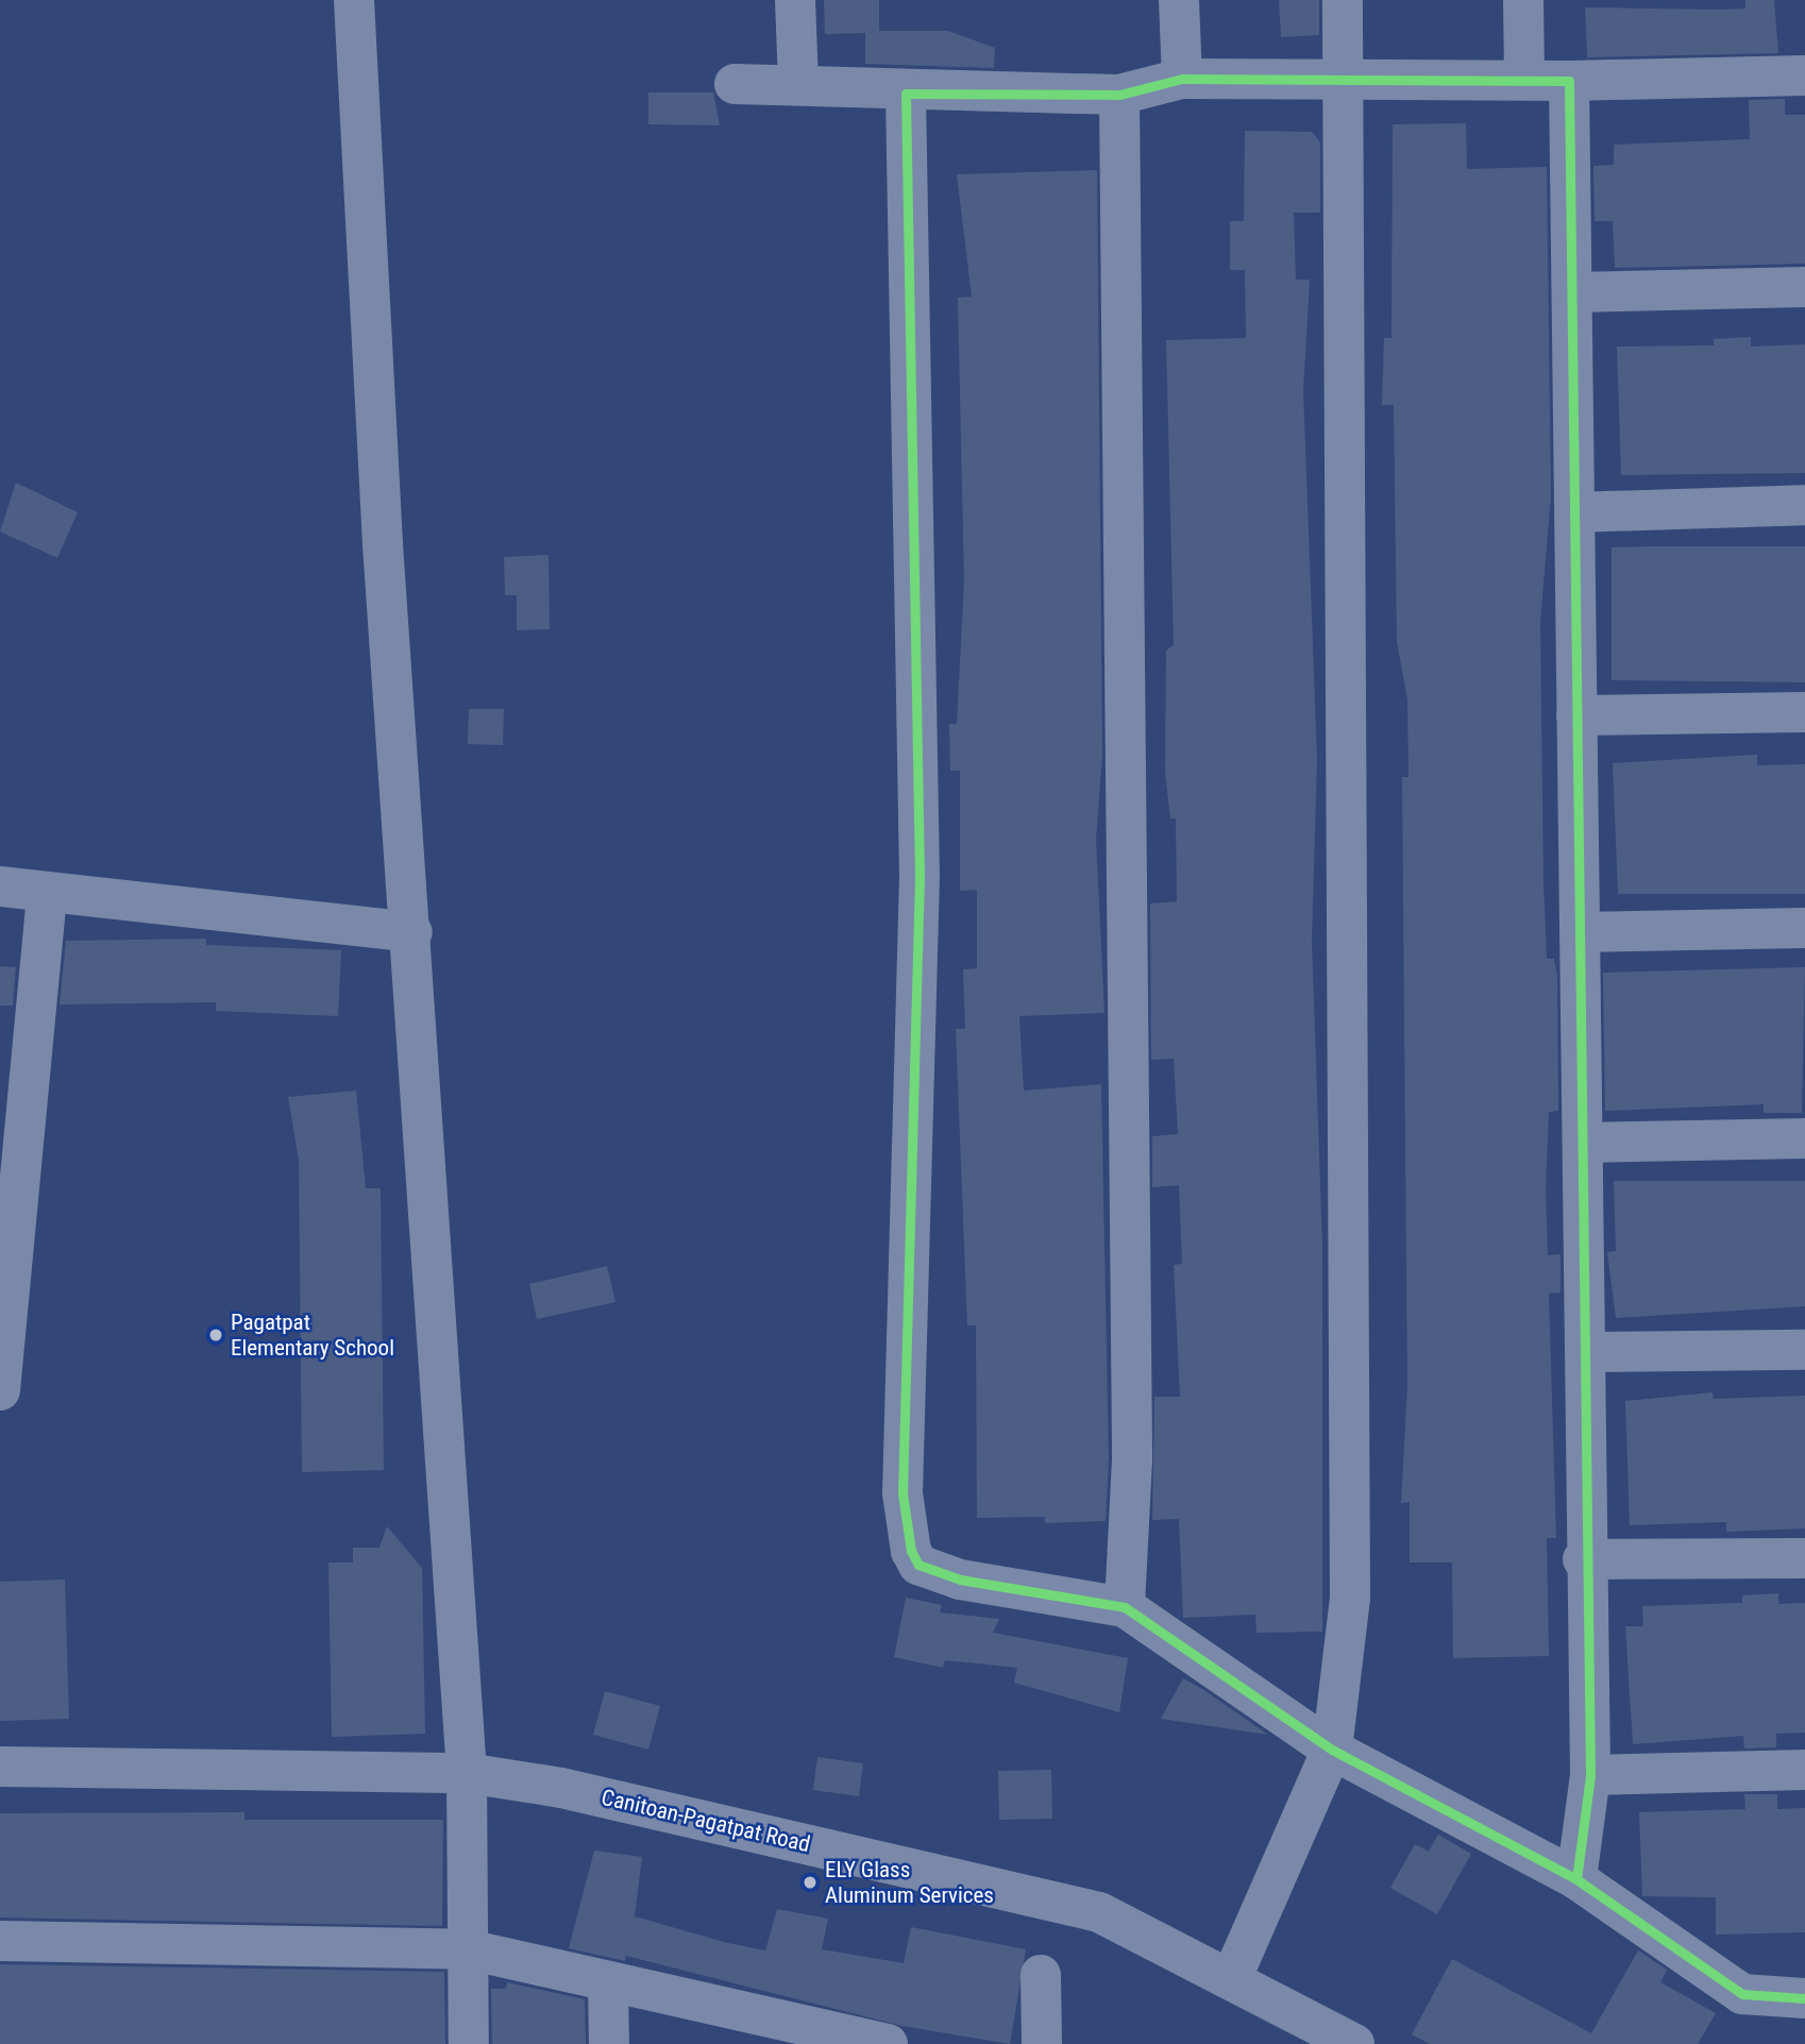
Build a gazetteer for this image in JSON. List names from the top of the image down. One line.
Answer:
{"streets":{"street":["Canitoan-Pagatpat Road"]},"places":["Pagatpat Elementary School","ELY Glass Aluminum Services"]}
